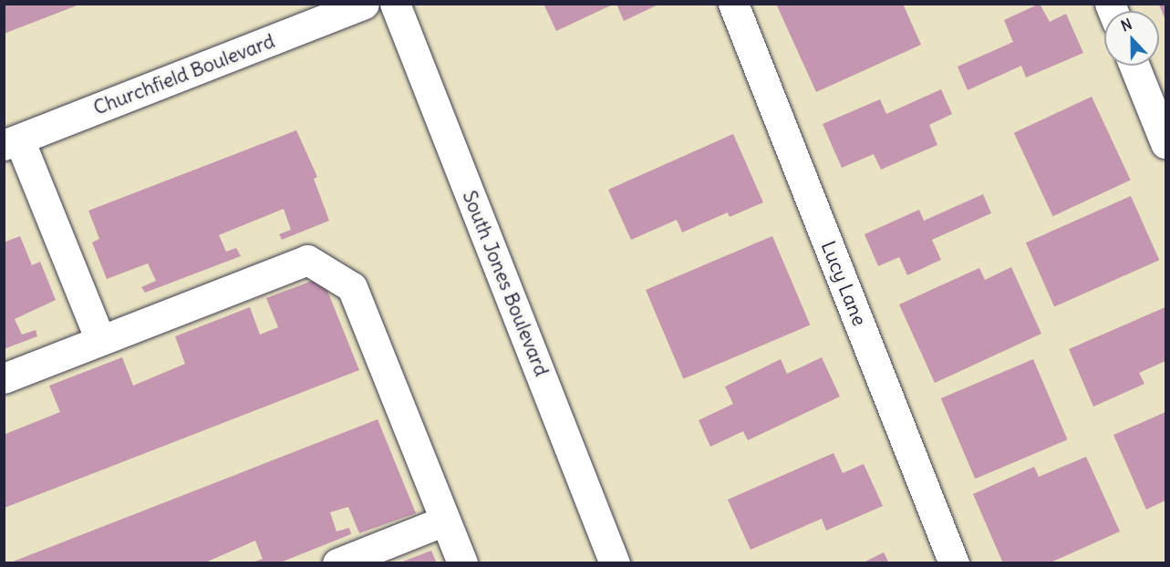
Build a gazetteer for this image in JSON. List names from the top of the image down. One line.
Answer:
{"streets":{"street":["Churchfield Boulevard","South Jones Boulevard","Lucy Lane"]},"north":"top"}
